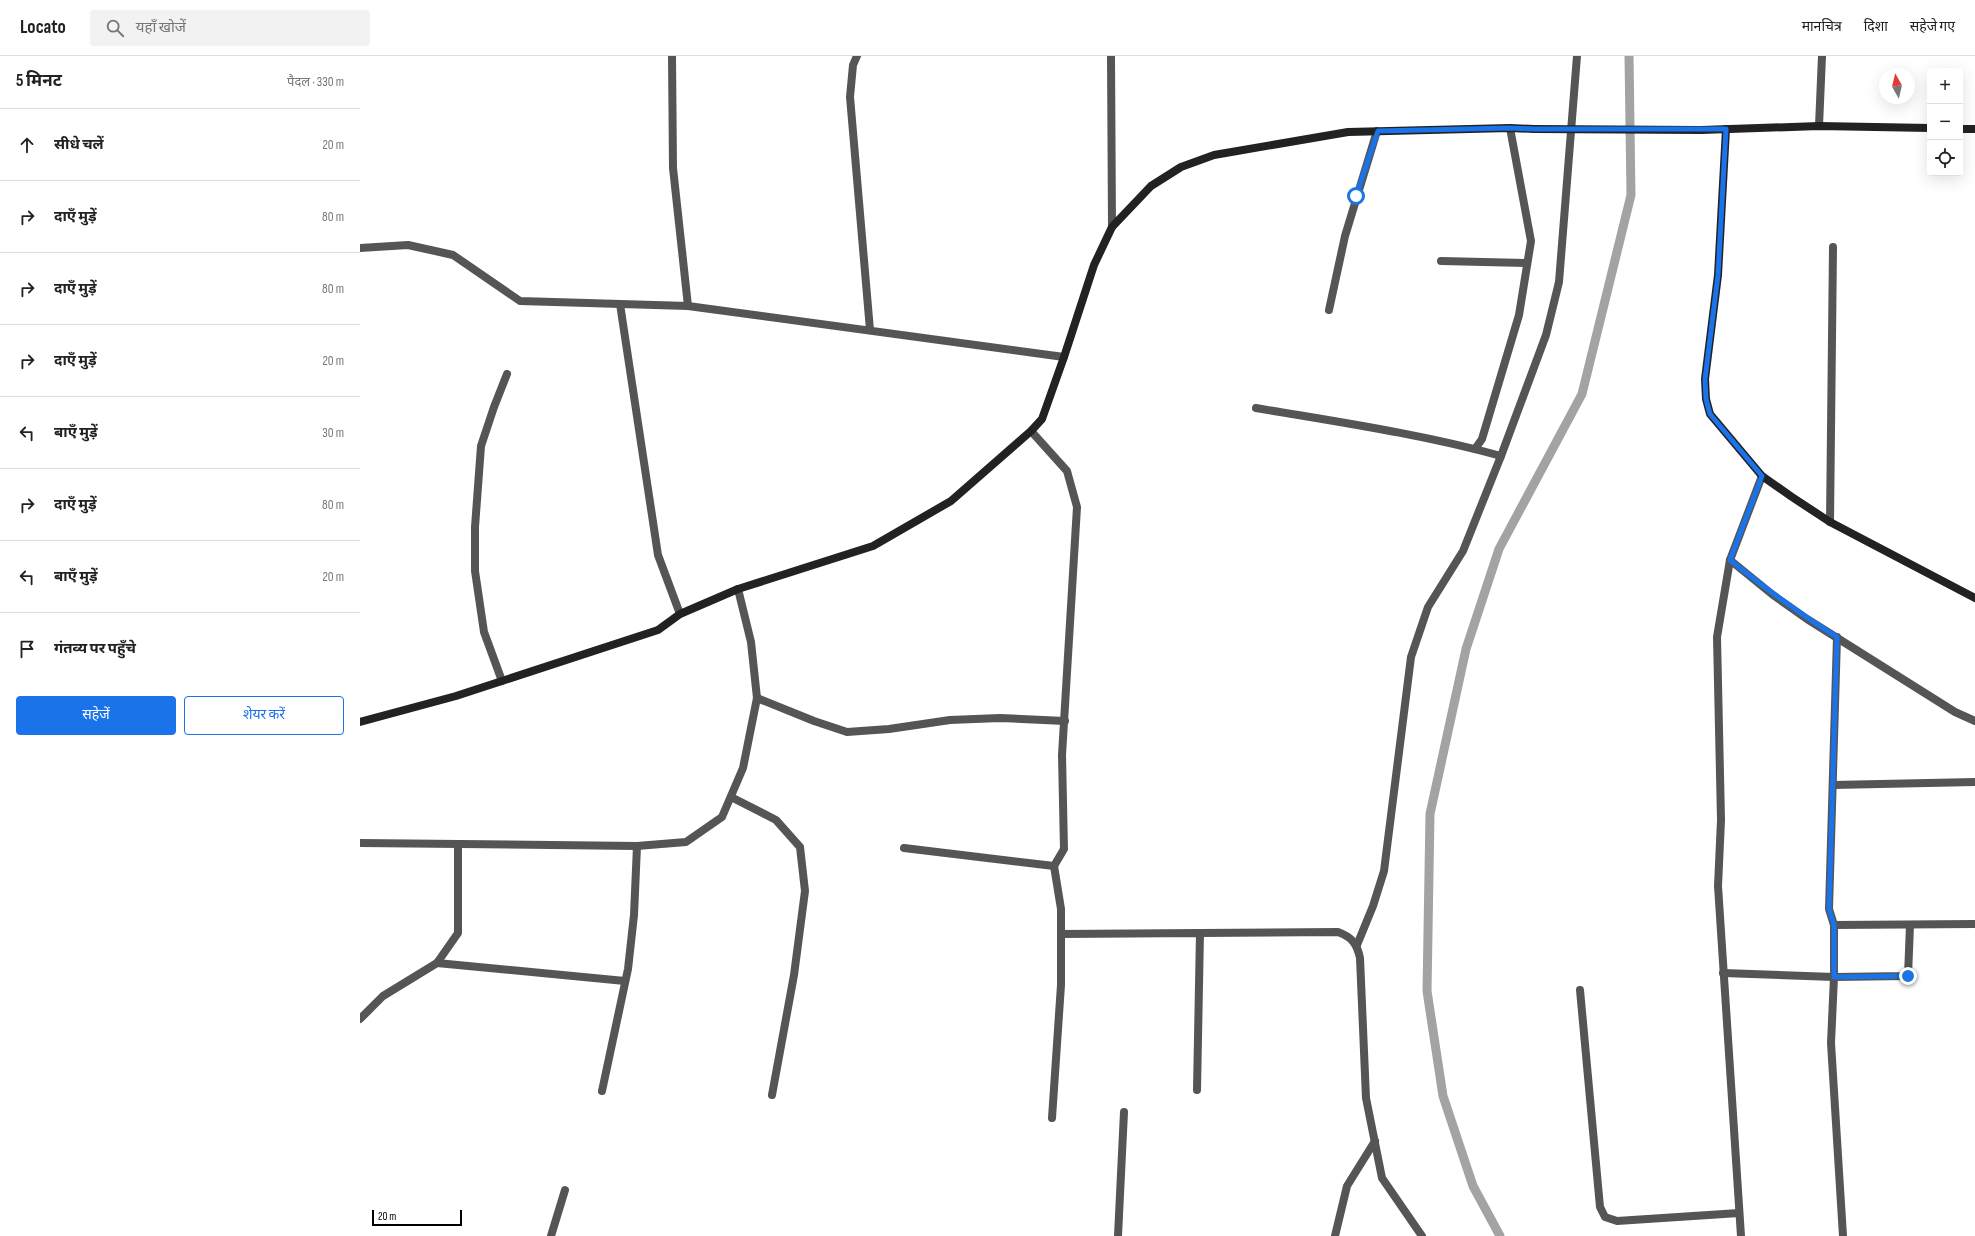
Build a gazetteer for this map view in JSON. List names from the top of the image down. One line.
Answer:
{"scale_bar":"20 m","north":"top","page":{"header":"Locato","search":"यहाँ खोजें","nav":["मानचित्र","दिशा","सहेजे गए"],"heading":["5 मिनट","पैदल · 330 m"],"map_buttons":["+","−"],"list":[["सीधे चलें","20 m"],["दाएँ मुड़ें","80 m"],["दाएँ मुड़ें","80 m"],["दाएँ मुड़ें","20 m"],["बाएँ मुड़ें","30 m"],["दाएँ मुड़ें","80 m"],["बाएँ मुड़ें","20 m"],"गंतव्य पर पहुँचे"],"buttons":["सहेजें","शेयर करें"],"scale":"20 m"}}
